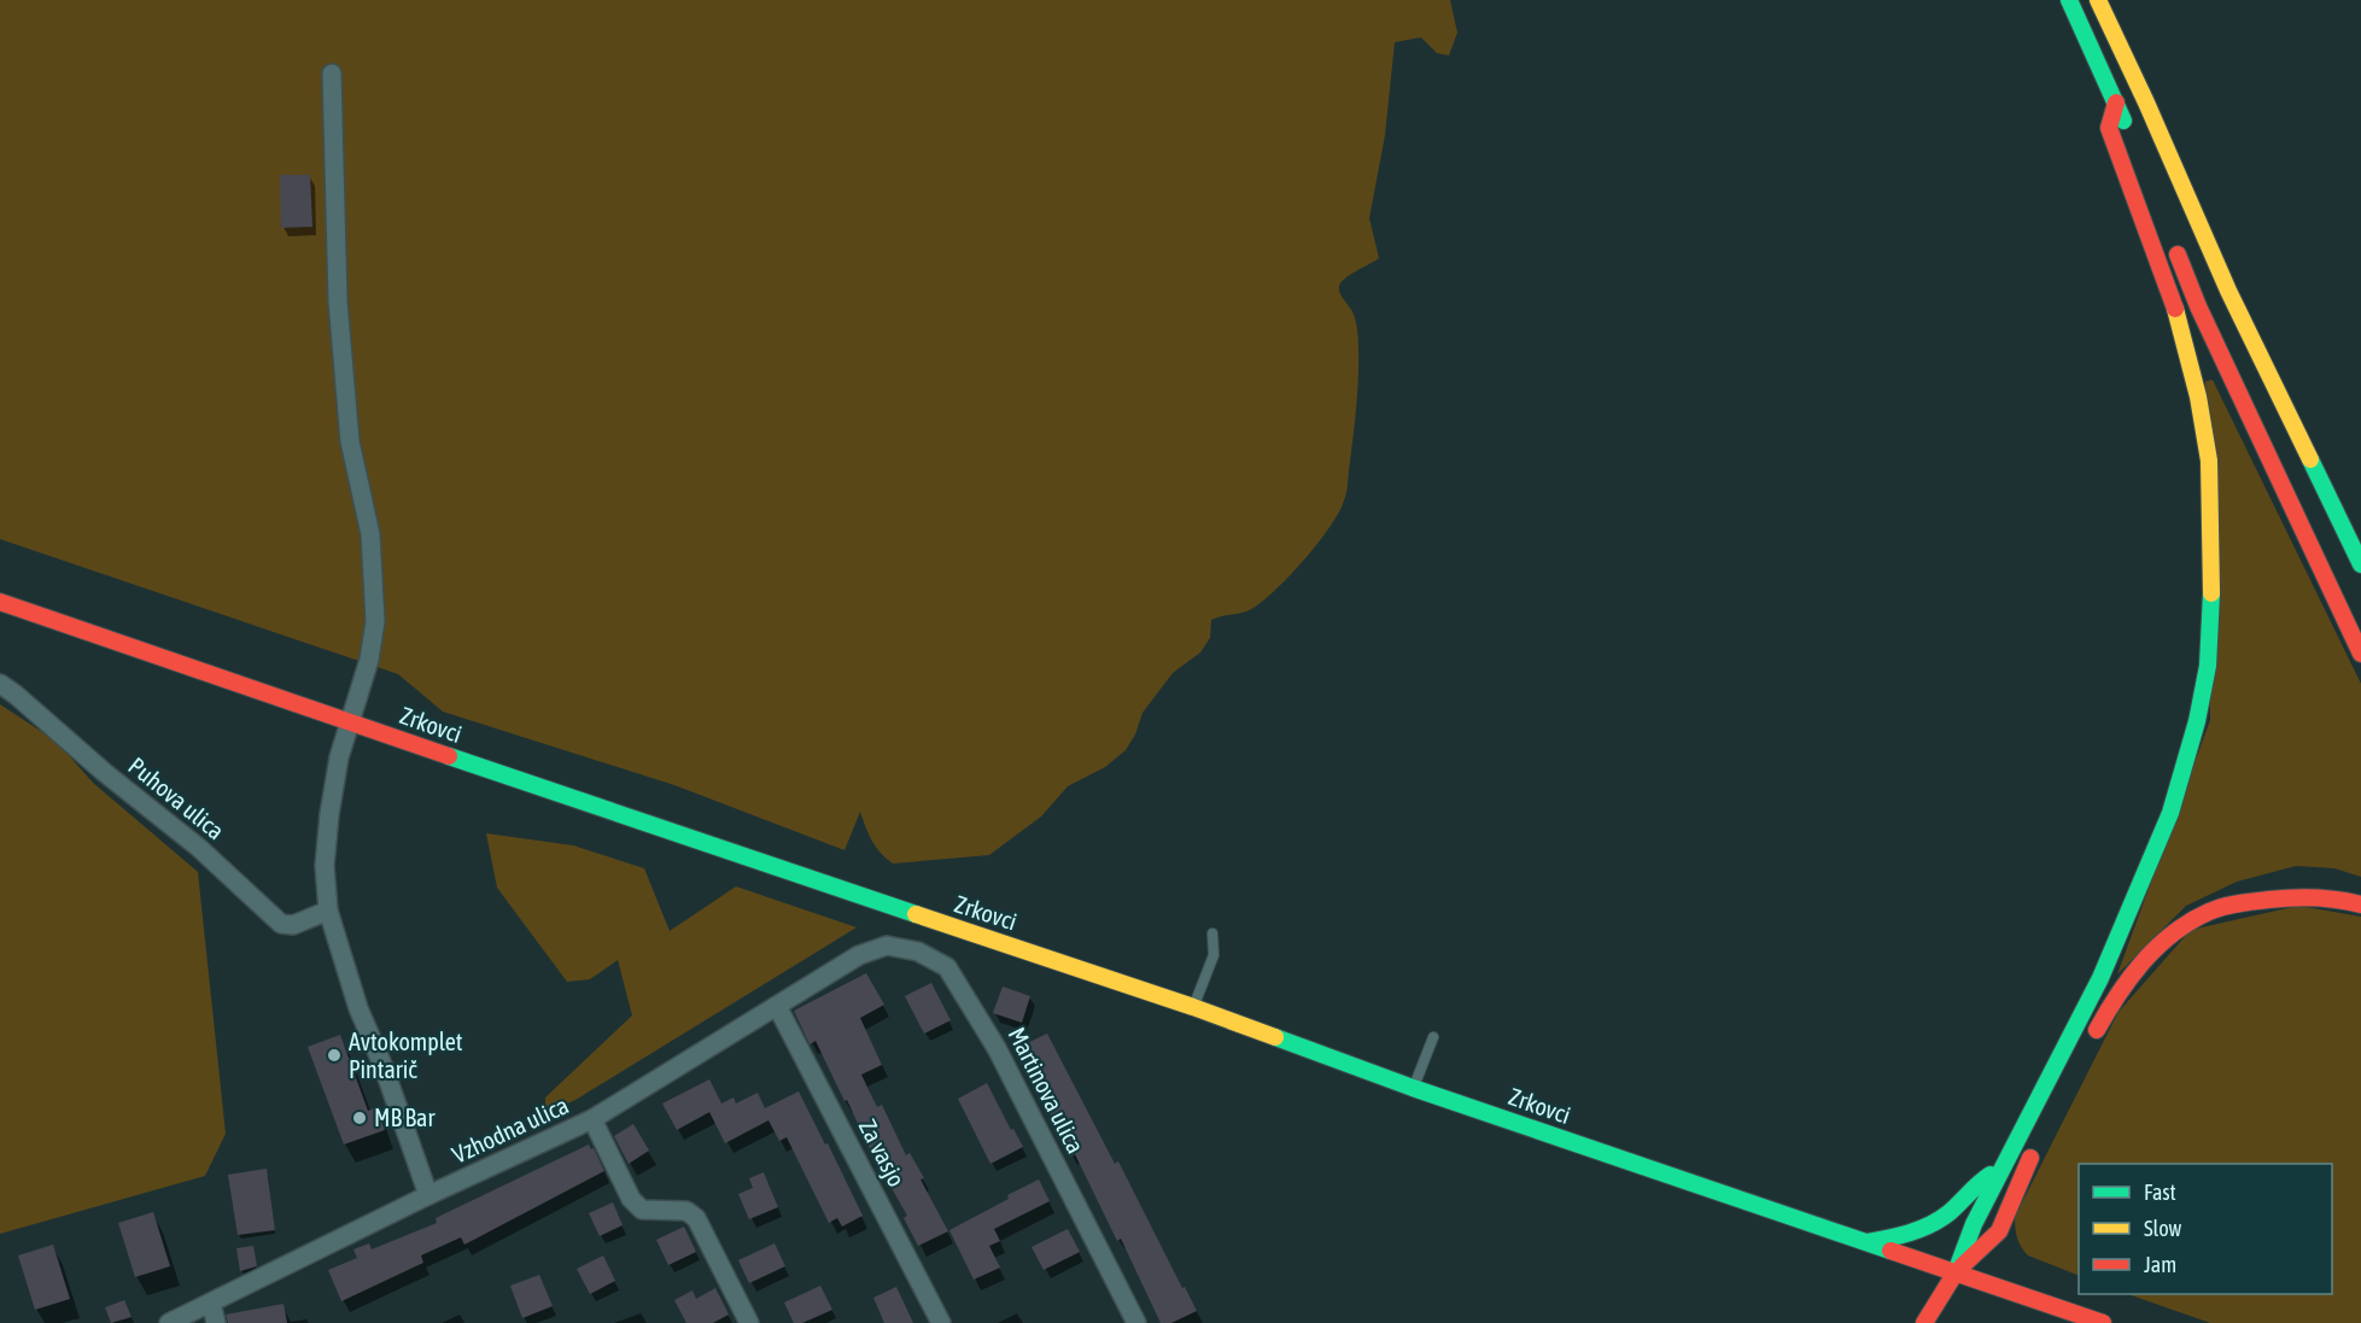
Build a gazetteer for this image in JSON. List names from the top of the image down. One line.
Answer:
{"streets":{"main road":["Zrkovci"],"street":["Puhova ulica","Martinova ulica","Vzhodna ulica","Za vasjo"]},"crossings":[["Martinova ulica","Vzhodna ulica"],["Vzhodna ulica","Za vasjo"]],"places":["Avtokomplet Pintarič","MB Bar"],"legend":["Fast","Slow","Jam"]}
